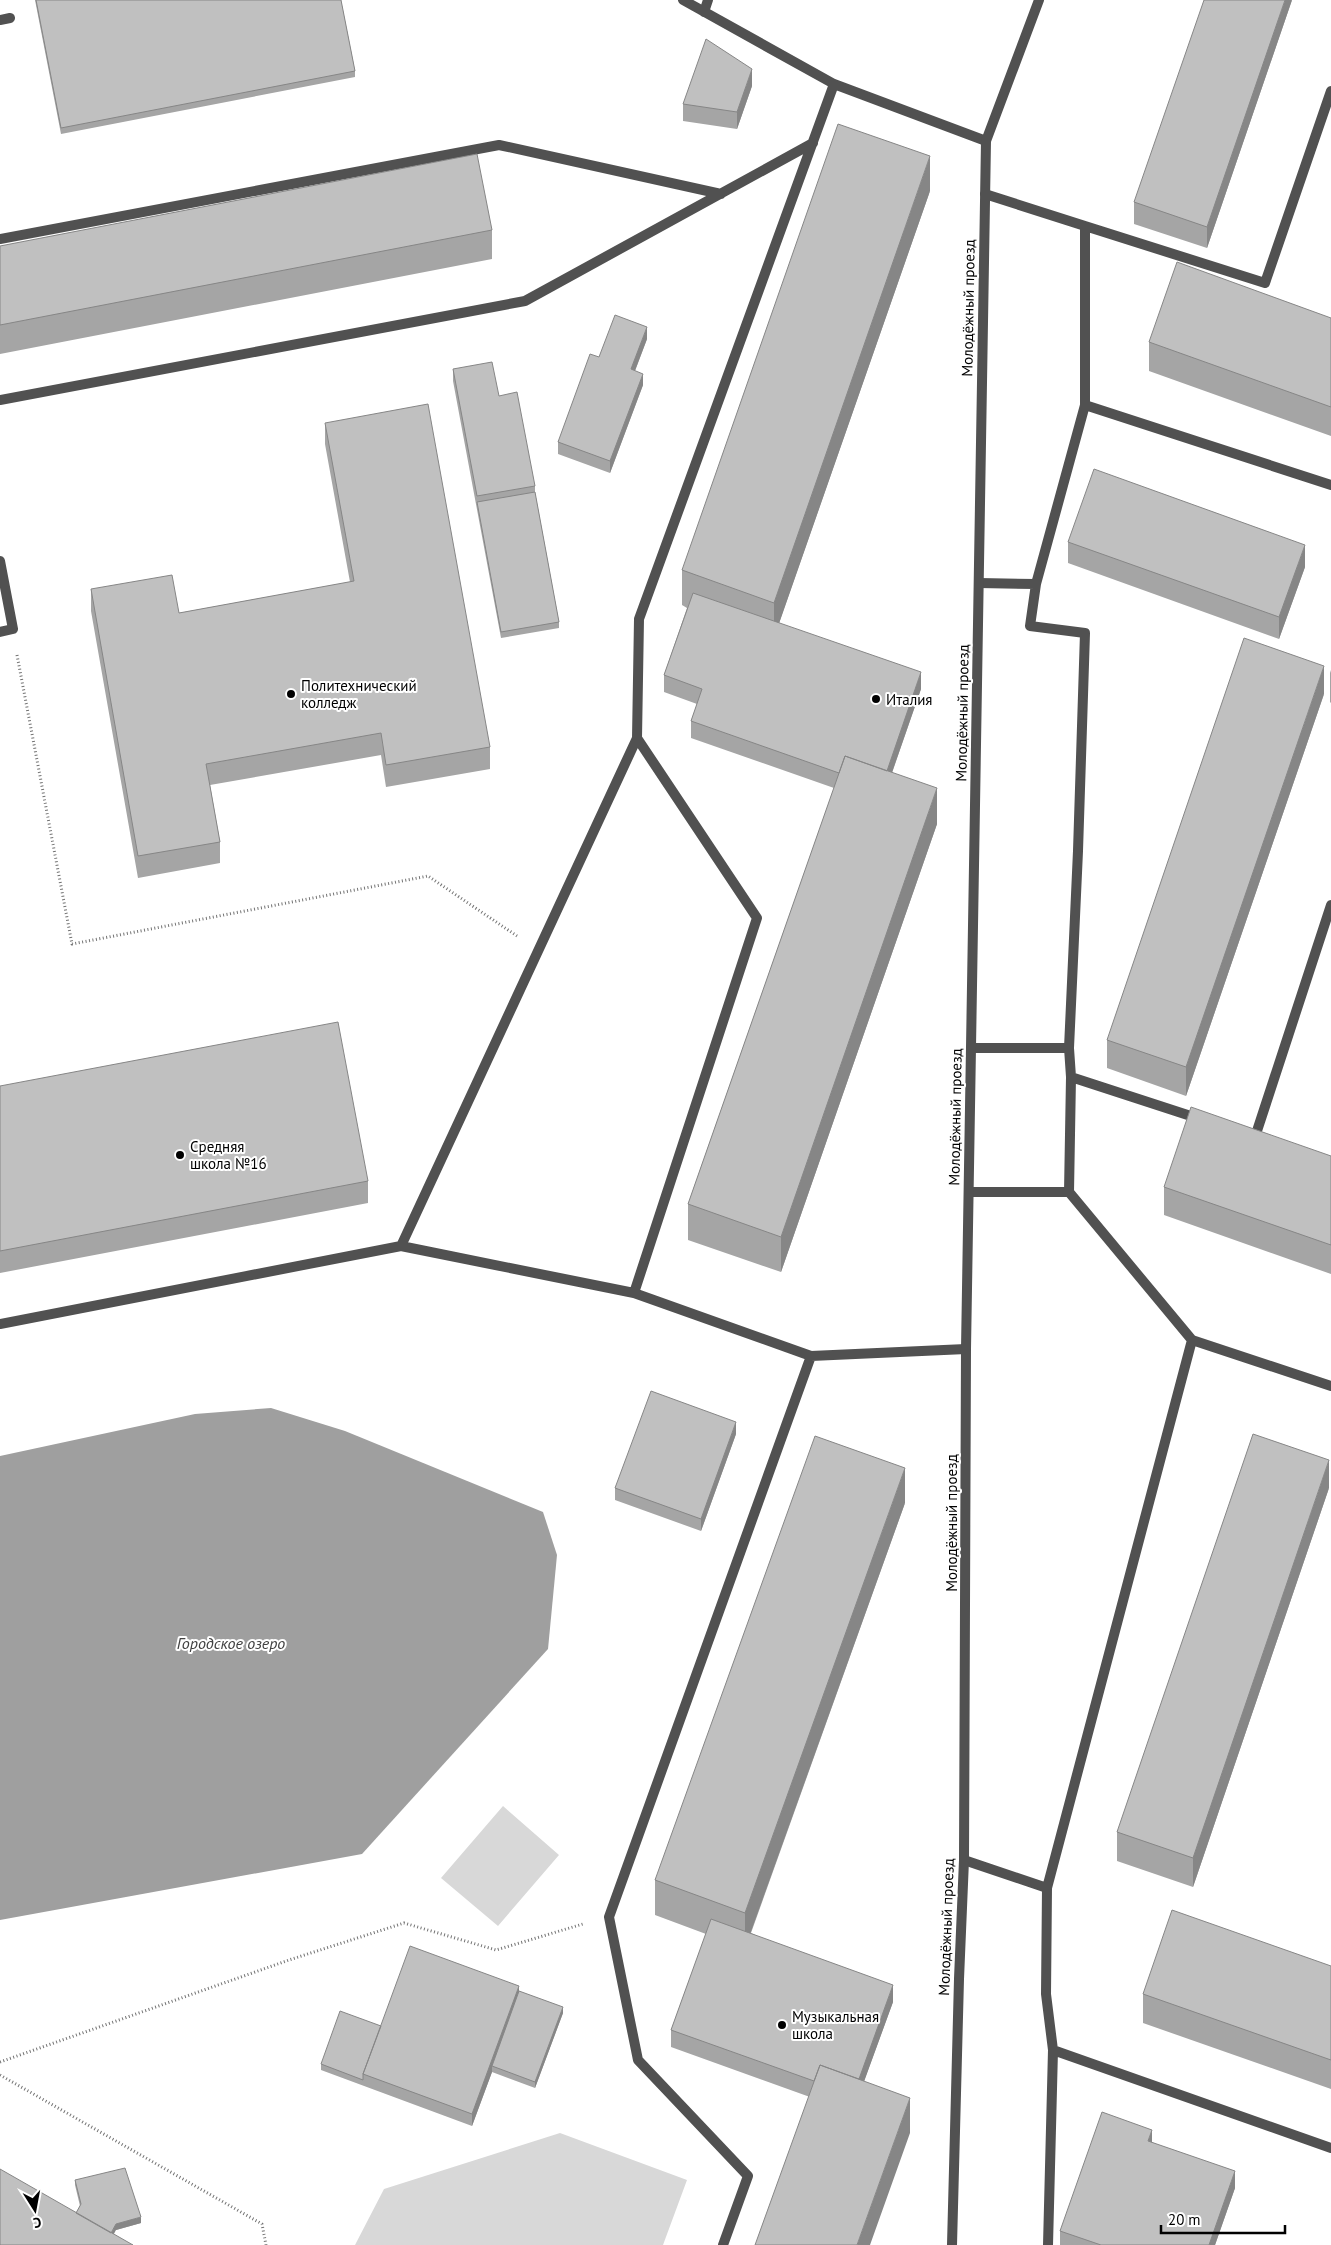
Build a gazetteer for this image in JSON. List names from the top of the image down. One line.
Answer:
{"streets":{"street":["Молодёжный проезд"]},"water":["Городское озеро"],"places":["Политехнический колледж","Италия","Средняя школа №16","Музыкальная школа"],"scale_bar":"20 m","north":"bottom"}
